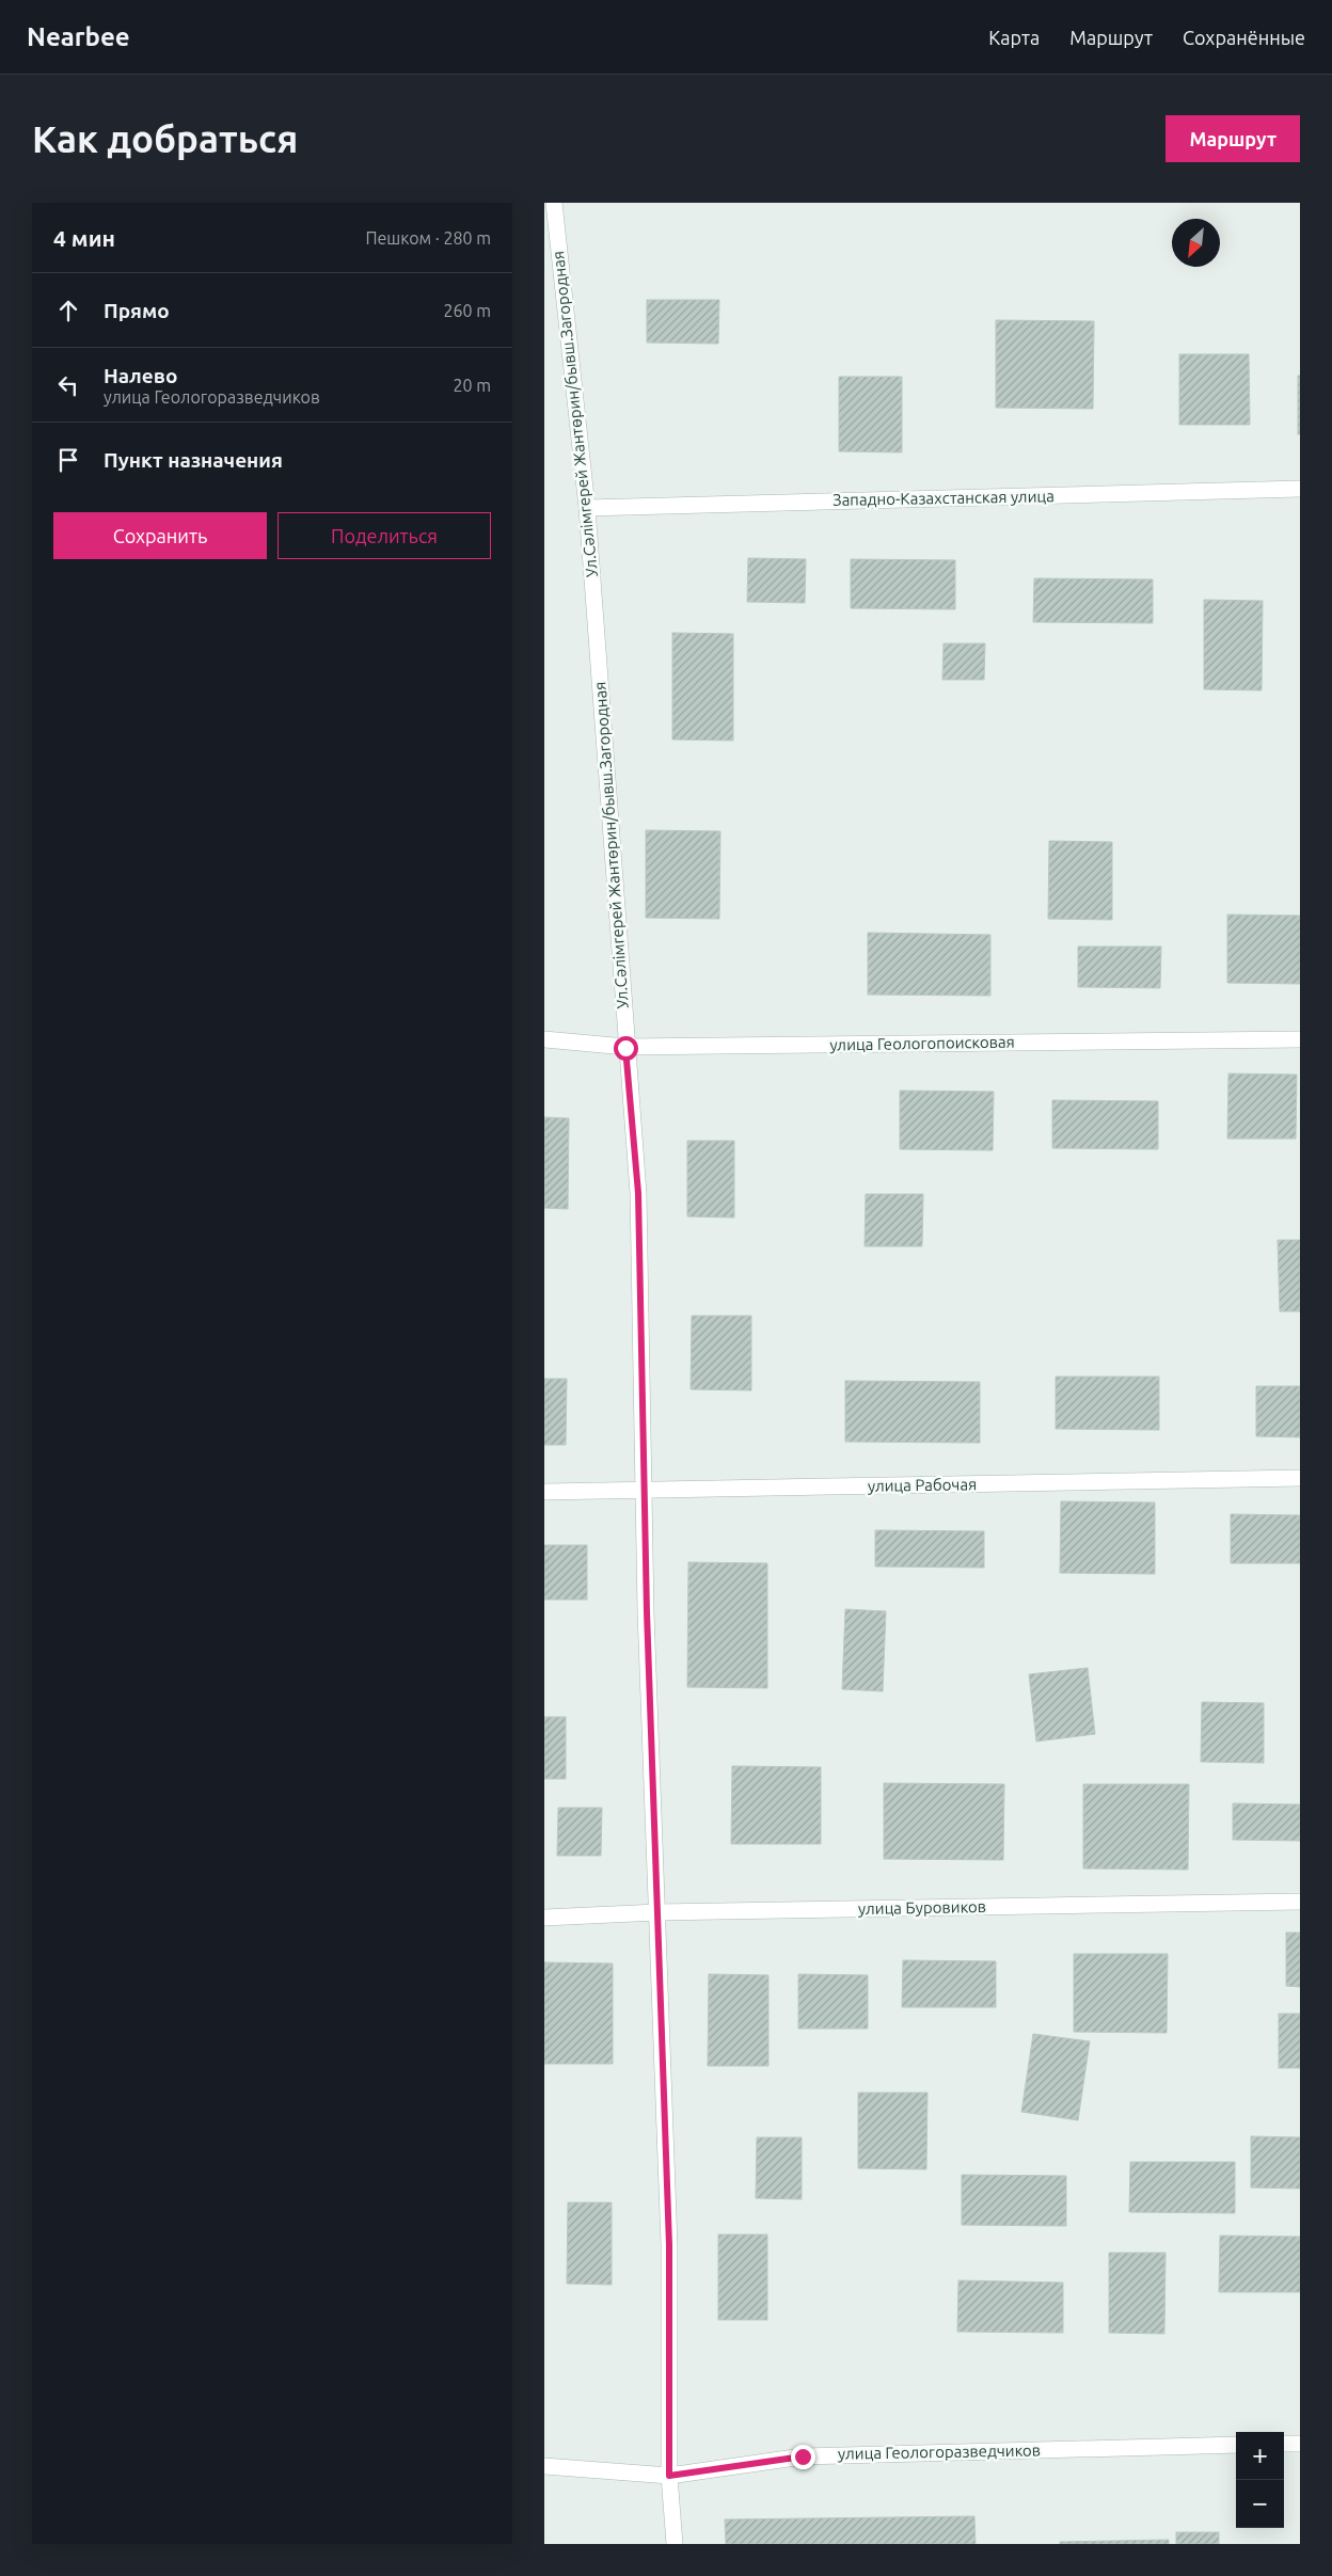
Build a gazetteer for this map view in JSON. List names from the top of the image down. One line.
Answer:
{"streets":{"street":["Ул.Сәлімгерей Жантөрин/бывш.Загородная","Западно-Казахстанская улица","улица Геологопоисковая","улица Рабочая","улица Буровиков","улица Геологоразведчиков"]},"crossings":[["Ул.Сәлімгерей Жантөрин/бывш.Загородная","Западно-Казахстанская улица"],["Ул.Сәлімгерей Жантөрин/бывш.Загородная","улица Геологопоисковая"],["Ул.Сәлімгерей Жантөрин/бывш.Загородная","улица Рабочая"],["Ул.Сәлімгерей Жантөрин/бывш.Загородная","улица Буровиков"],["Ул.Сәлімгерей Жантөрин/бывш.Загородная","улица Геологоразведчиков"]],"north":"bottom left","page":{"header":"Nearbee","nav":["Карта","Маршрут","Сохранённые"],"buttons":["Маршрут",["Сохранить","Поделиться"]],"title":"Как добраться","heading":["4 мин","Пешком · 280 m"],"list":[["Прямо","260 m"],["Налево","улица Геологоразведчиков","20 m"],"Пункт назначения"],"map_buttons":["+","−"]}}
